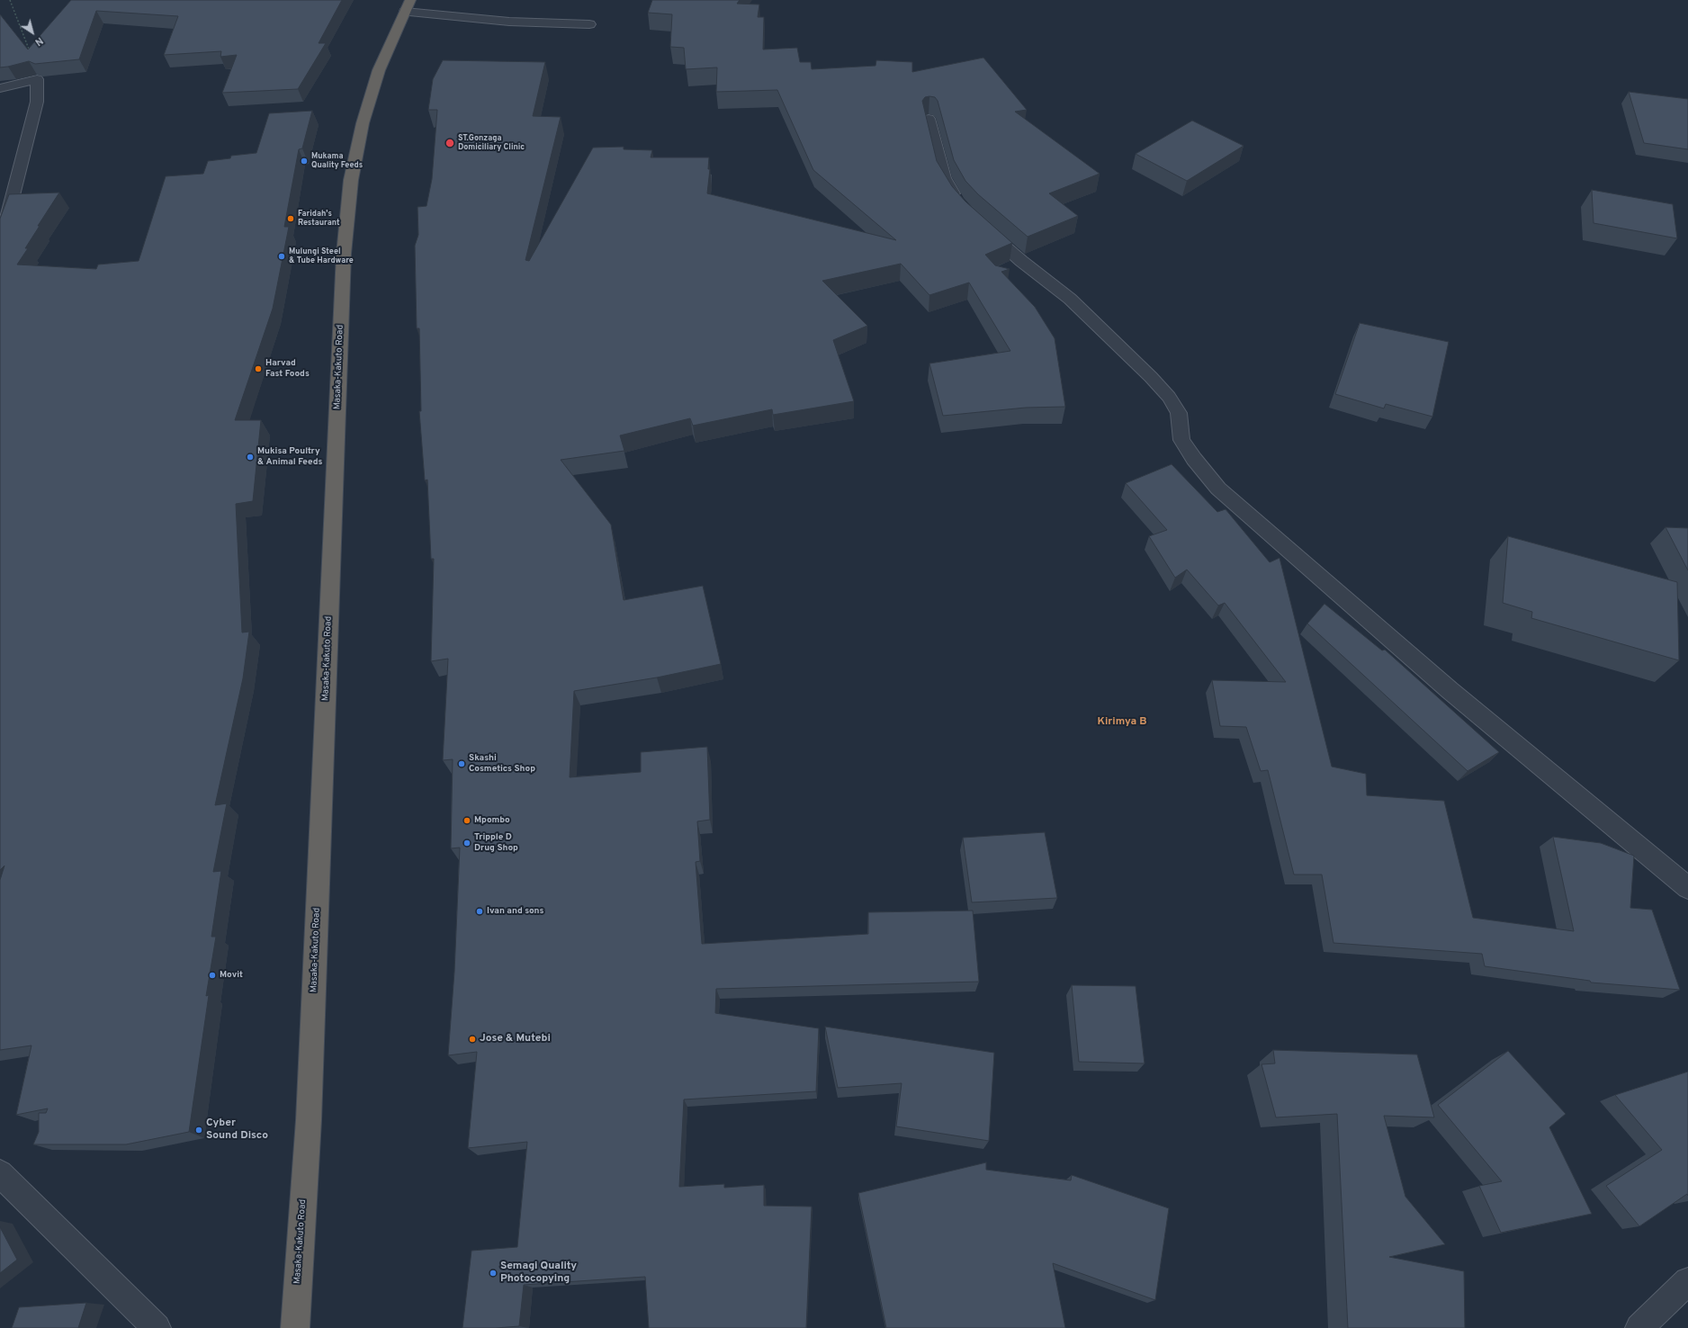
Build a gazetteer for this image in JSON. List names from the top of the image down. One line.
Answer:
{"streets":{"highway":["Masaka-Kakuto Road"]},"districts":["Kirimya B"],"places":["ST.Gonzaga Domiciliary Clinic","Mukama Quality Feeds","Faridah's Restaurant","Mulungi Steel & Tube Hardware","Harvad Fast Foods","Mukisa Poultry & Animal Feeds","Skashi Cosmetics Shop","Mpombo","Tripple D Drug Shop","Ivan and sons","Movit","Jose & Mutebi","Cyber Sound Disco","Semagi Quality Photocopying"],"north":"bottom right"}
